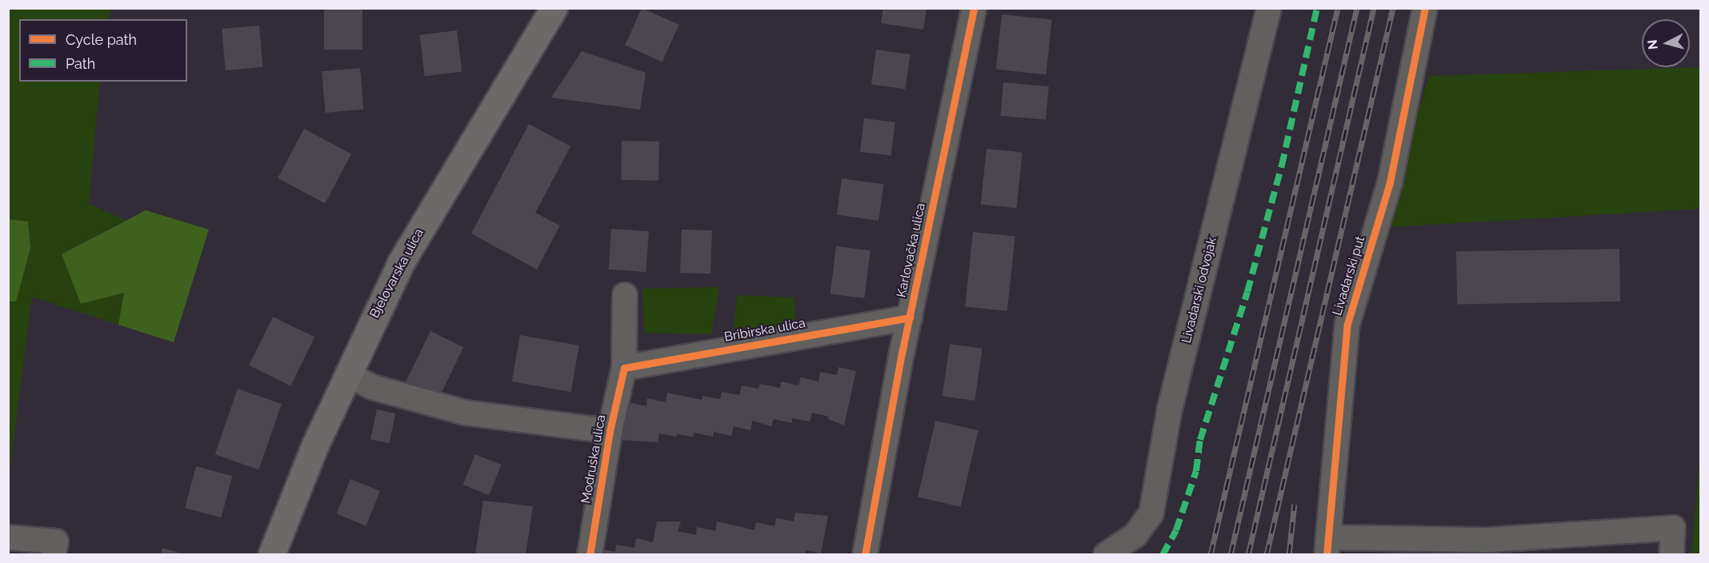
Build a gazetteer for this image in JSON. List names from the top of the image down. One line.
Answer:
{"streets":{"main road":["Bjelovarska ulica"],"street":["Karlovačka ulica","Livadarski put","Livadarski odvojak","Bribirska ulica","Modruška ulica"]},"crossings":[["Karlovačka ulica","Bribirska ulica"],["Bribirska ulica","Modruška ulica"]],"legend":["Cycle path","Path"],"north":"left"}
